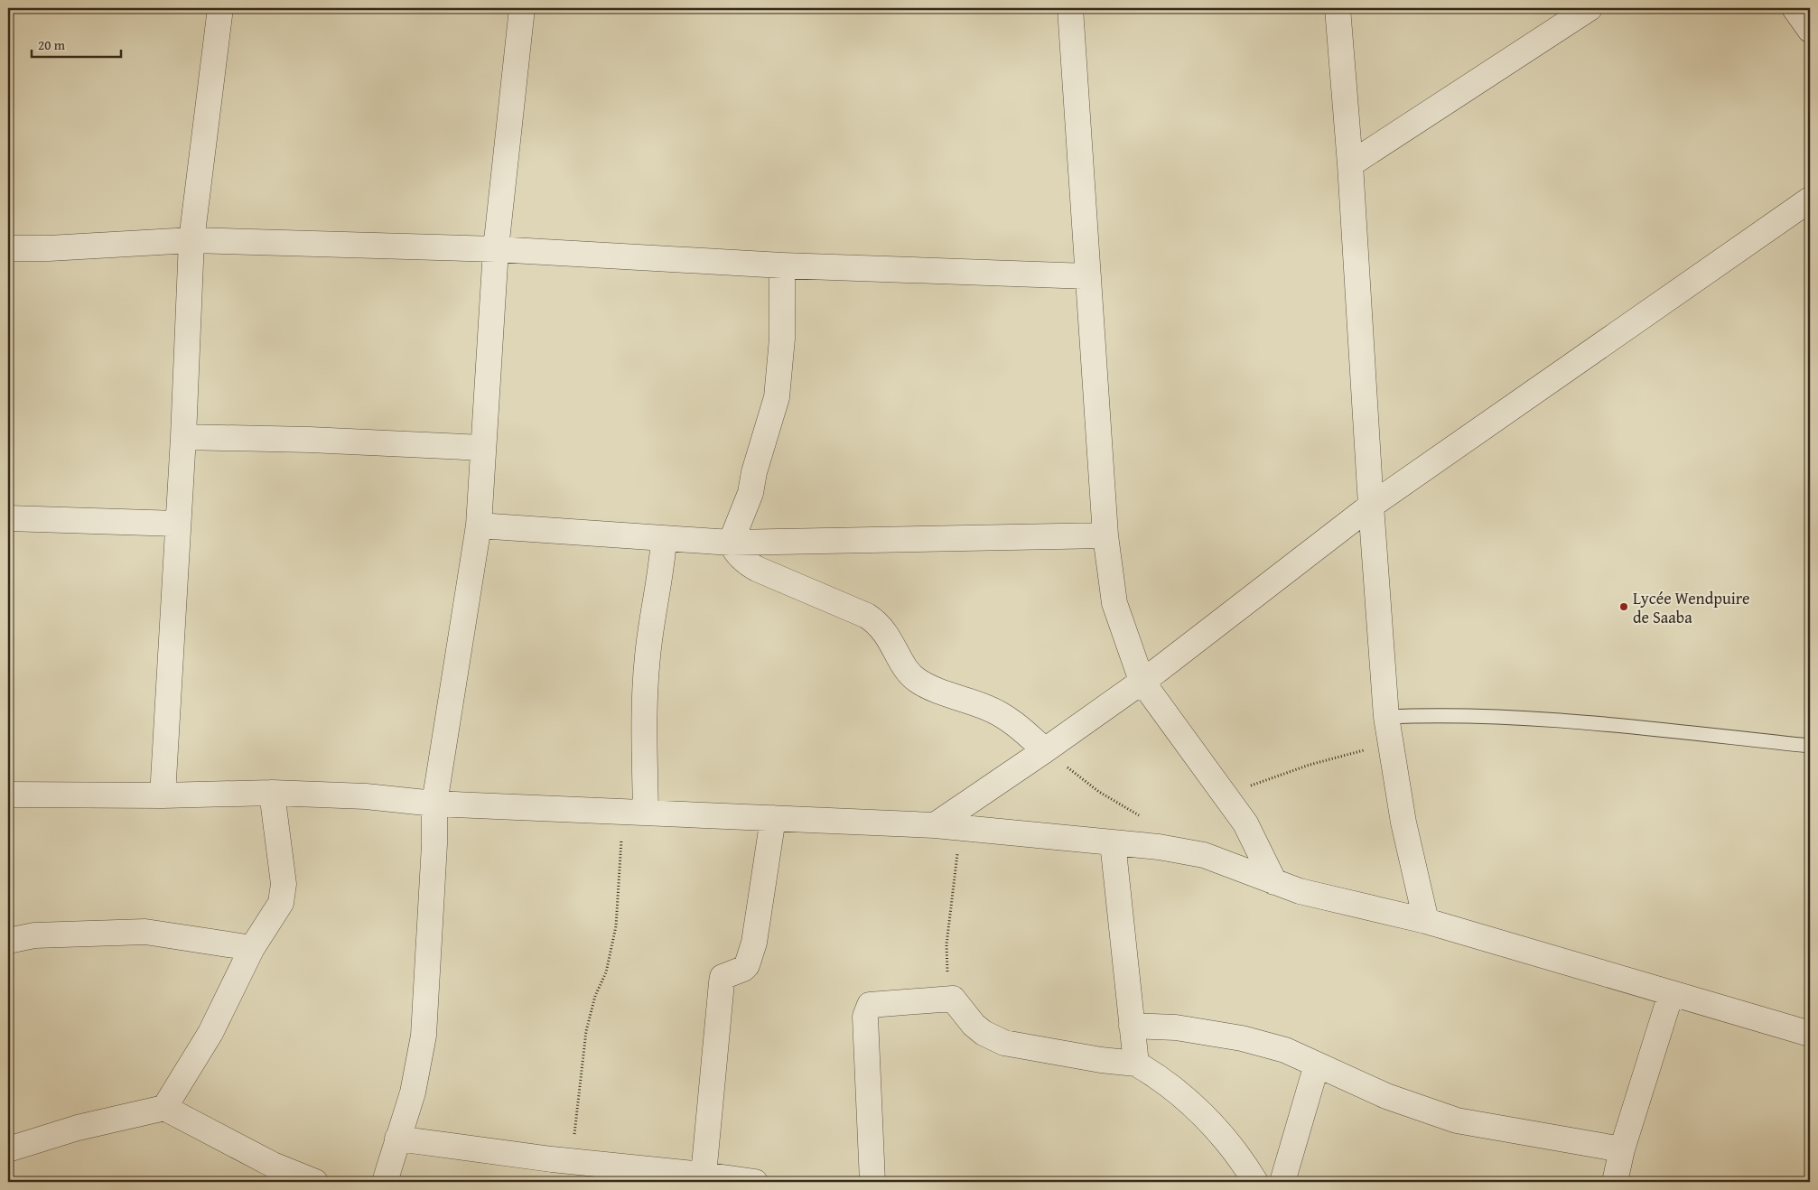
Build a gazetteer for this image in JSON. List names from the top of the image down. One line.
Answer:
{"places":["Lycée Wendpuire de Saaba"],"scale_bar":"20 m"}
